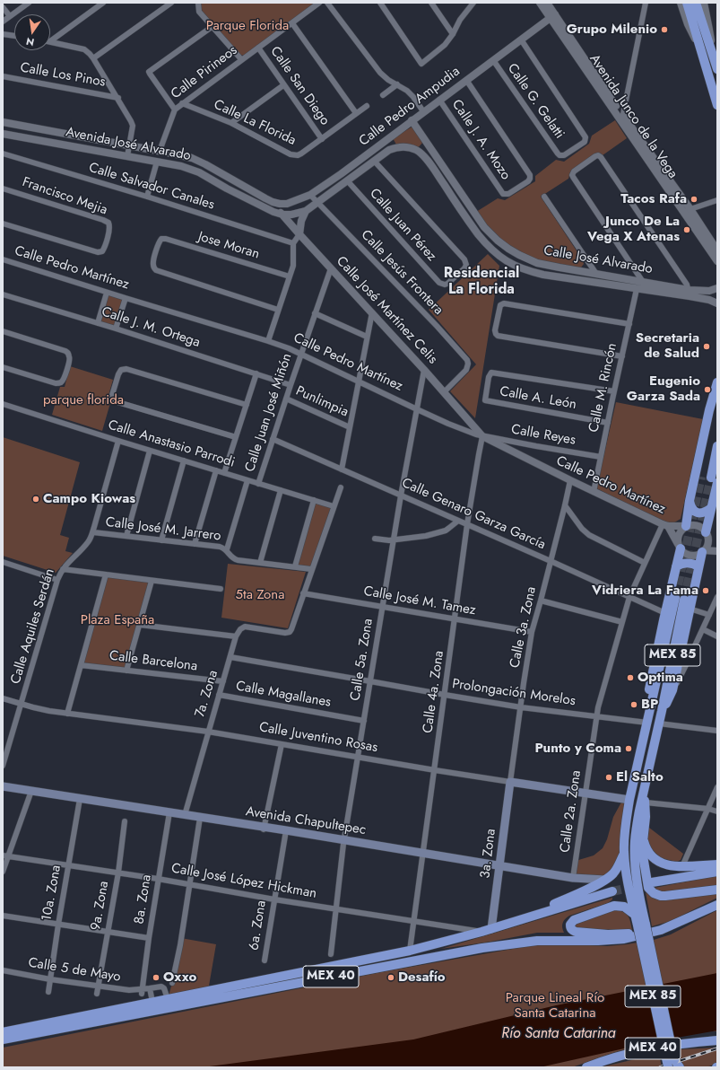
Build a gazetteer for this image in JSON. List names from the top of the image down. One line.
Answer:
{"streets":{"highway":["MEX 85","MEX 40"],"main road":["Calle Juventino Rosas","Avenida Chapultepec","3a. Zona"],"street":["Calle Pirineos","Calle Los Pinos","Calle San Diego","Calle G. Gelatti","Calle Pedro Ampudia","Avenida Junco de la Vega","Calle La Florida","Calle J. A. Mozo","Avenida José Alvarado","Calle Salvador Canales","Francisco Mejia","Calle Juan Pérez","Jose Moran","Calle José Alvarado","Calle Pedro Martínez","Calle Jesús Frontera","Calle José Martínez Celis","Calle J. M. Ortega","Calle M. Rincón","Calle A. León","Punlimpia","Calle Juan José Miñón","Calle Reyes","Calle Anastasio Parrodi","Calle Genaro Garza García","Calle José M. Jarrero","Calle José M. Tamez","Calle Aquiles Serdán","Calle 3a. Zona","Calle 5a. Zona","Calle Barcelona","Calle 4a. Zona","Prolongación Morelos","7a. Zona","Calle Magallanes","Calle 2a. Zona","Calle José López Hickman","10a. Zona","8a. Zona","9a. Zona","6a. Zona","Calle 5 de Mayo"]},"crossings":[["Calle Pirineos","Calle San Diego"],["Calle Pirineos","Calle La Florida"],["Calle Pirineos","Avenida José Alvarado"],["Calle San Diego","Calle La Florida"],["Calle G. Gelatti","Calle Pedro Ampudia"],["Calle Pedro Ampudia","Avenida Junco de la Vega"],["Calle Pedro Ampudia","Calle J. A. Mozo"],["Calle Pedro Ampudia","Avenida José Alvarado"],["Calle Pedro Ampudia","Calle Juan Pérez"],["Calle Pedro Ampudia","Calle José Alvarado"],["Calle Pedro Ampudia","Calle Jesús Frontera"],["Calle Pedro Ampudia","Calle José Martínez Celis"],["Avenida José Alvarado","Calle José Martínez Celis"],["Calle José Alvarado","Calle M. Rincón"],["Calle Pedro Martínez","Calle José Martínez Celis"],["Calle Pedro Martínez","Calle M. Rincón"],["Calle Pedro Martínez","Calle Juan José Miñón"],["Calle Pedro Martínez","Calle Reyes"],["Calle Pedro Martínez","Calle 3a. Zona"],["Calle Pedro Martínez","Calle 5a. Zona"],["Calle Pedro Martínez","Calle 4a. Zona"],["Calle Pedro Martínez","Calle 2a. Zona"],["Calle Jesús Frontera","Calle José Martínez Celis"],["Calle José Martínez Celis","Calle Juan José Miñón"],["Calle José Martínez Celis","Calle Reyes"],["Calle José Martínez Celis","Calle 5a. Zona"],["Calle José Martínez Celis","Calle 4a. Zona"],["Calle J. M. Ortega","Calle Juan José Miñón"],["Calle M. Rincón","Calle A. León"],["Calle M. Rincón","Calle Reyes"],["Punlimpia","Calle Juan José Miñón"],["Calle Juan José Miñón","Calle Anastasio Parrodi"],["Calle Juan José Miñón","Calle Genaro Garza García"],["Calle Juan José Miñón","Calle José M. Jarrero"],["Calle Reyes","Calle 4a. Zona"],["Calle Anastasio Parrodi","Calle Aquiles Serdán"],["Calle Genaro Garza García","Calle 3a. Zona"],["Calle Genaro Garza García","Calle 5a. Zona"],["Calle Genaro Garza García","Calle 4a. Zona"],["Calle Genaro Garza García","Calle 2a. Zona"],["Calle José M. Jarrero","Calle Aquiles Serdán"],["Calle José M. Tamez","Calle 3a. Zona"],["Calle José M. Tamez","Calle 5a. Zona"],["Calle José M. Tamez","Calle 4a. Zona"],["Calle Aquiles Serdán","Calle Juventino Rosas"],["Calle 3a. Zona","Prolongación Morelos"],["Calle 3a. Zona","Calle Juventino Rosas"],["Calle 3a. Zona","3a. Zona"],["MEX 85","Prolongación Morelos"],["MEX 85","Calle Juventino Rosas"],["Calle 5a. Zona","Prolongación Morelos"],["Calle 5a. Zona","Calle Magallanes"],["Calle 5a. Zona","Calle Juventino Rosas"],["Calle 5a. Zona","Avenida Chapultepec"],["Calle 5a. Zona","Calle José López Hickman"],["Calle Barcelona","7a. Zona"],["Calle 4a. Zona","Prolongación Morelos"],["Calle 4a. Zona","Calle Juventino Rosas"],["Calle 4a. Zona","Avenida Chapultepec"],["Calle 4a. Zona","Calle José López Hickman"],["Calle 4a. Zona","MEX 40"],["Prolongación Morelos","7a. Zona"],["Prolongación Morelos","Calle 2a. Zona"],["7a. Zona","Calle Magallanes"],["7a. Zona","Calle Juventino Rosas"],["7a. Zona","Avenida Chapultepec"],["Calle Juventino Rosas","Calle 2a. Zona"],["Calle Juventino Rosas","3a. Zona"],["Calle 2a. Zona","Avenida Chapultepec"],["Avenida Chapultepec","3a. Zona"],["Avenida Chapultepec","10a. Zona"],["Avenida Chapultepec","8a. Zona"],["Avenida Chapultepec","6a. Zona"],["3a. Zona","MEX 40"],["Calle José López Hickman","10a. Zona"],["Calle José López Hickman","8a. Zona"],["Calle José López Hickman","9a. Zona"],["Calle José López Hickman","6a. Zona"],["Calle José López Hickman","MEX 40"],["10a. Zona","Calle 5 de Mayo"],["8a. Zona","Calle 5 de Mayo"],["9a. Zona","Calle 5 de Mayo"]],"districts":["Residencial La Florida"],"water":["Río Santa Catarina"],"parks":["Parque Florida","parque florida","5ta Zona","Plaza España","Parque Lineal Río Santa Catarina"],"places":["Grupo Milenio","Tacos Rafa","Junco De La Vega X Atenas","Secretaria de Salud","Eugenio Garza Sada","Campo Kiowas","Vidriera La Fama","Optima","BP","Punto y Coma","El Salto","Oxxo","Desafío"],"north":"bottom"}
